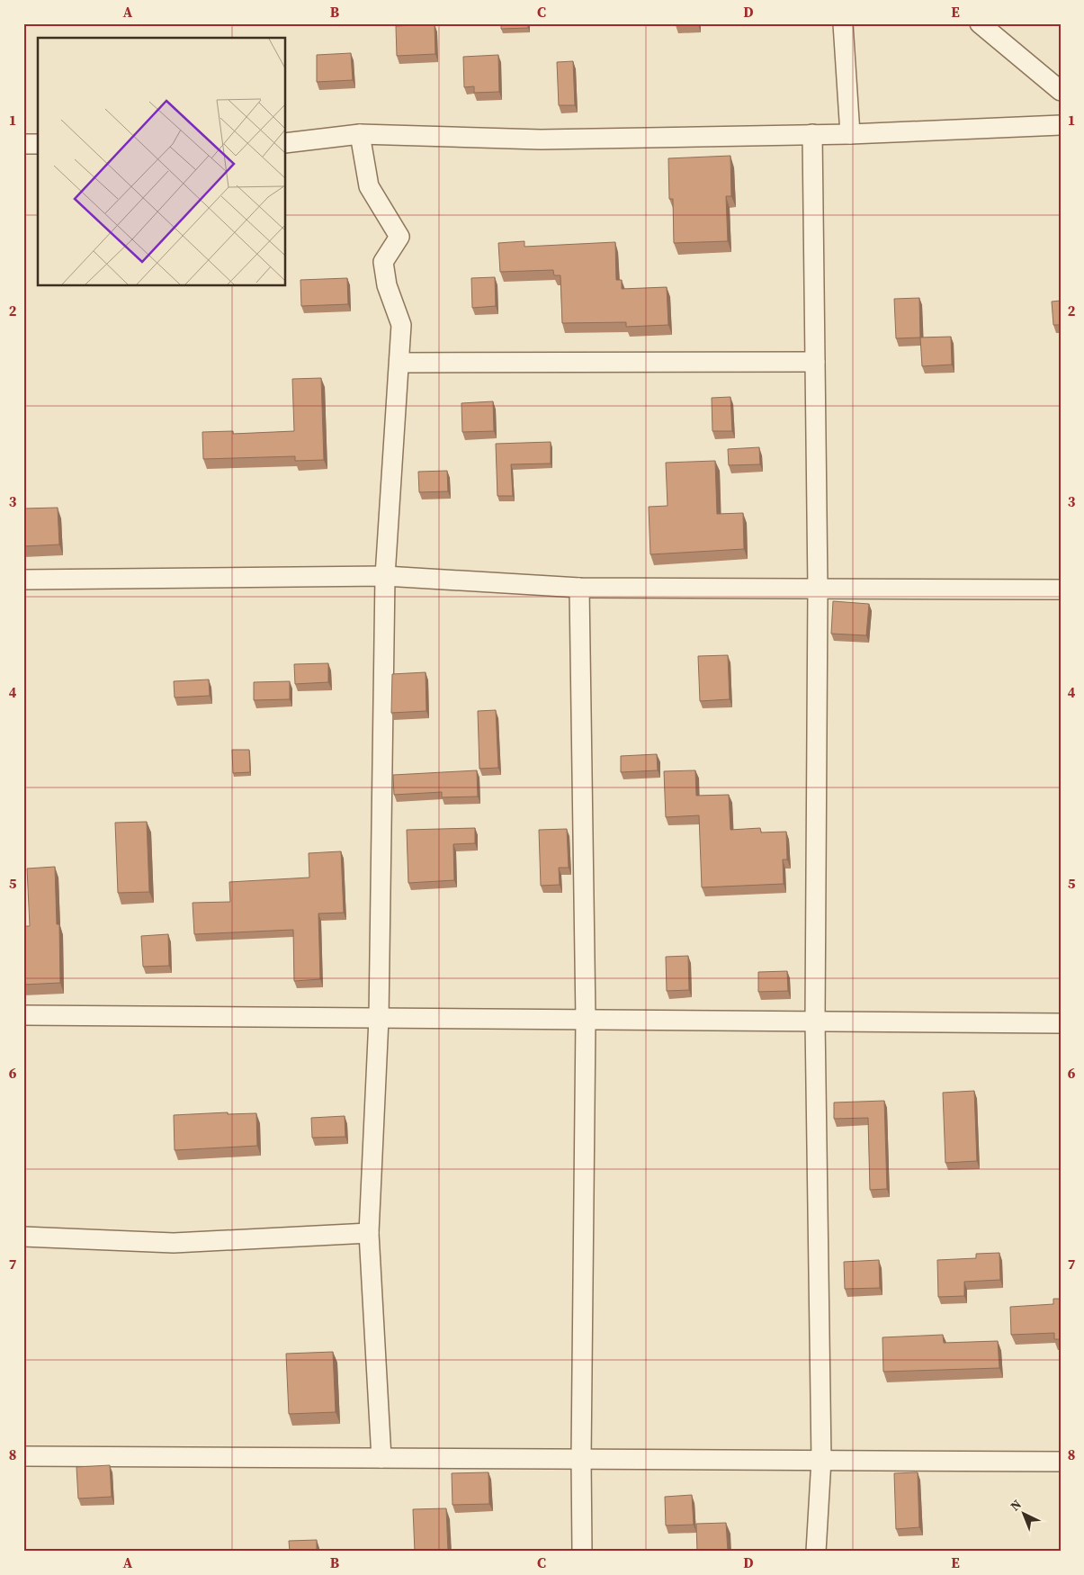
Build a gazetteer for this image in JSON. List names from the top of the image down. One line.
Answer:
{"north":"top left","grid":{"columns":["A","B","C","D","E"],"rows":["1","2","3","4","5","6","7","8"]}}
